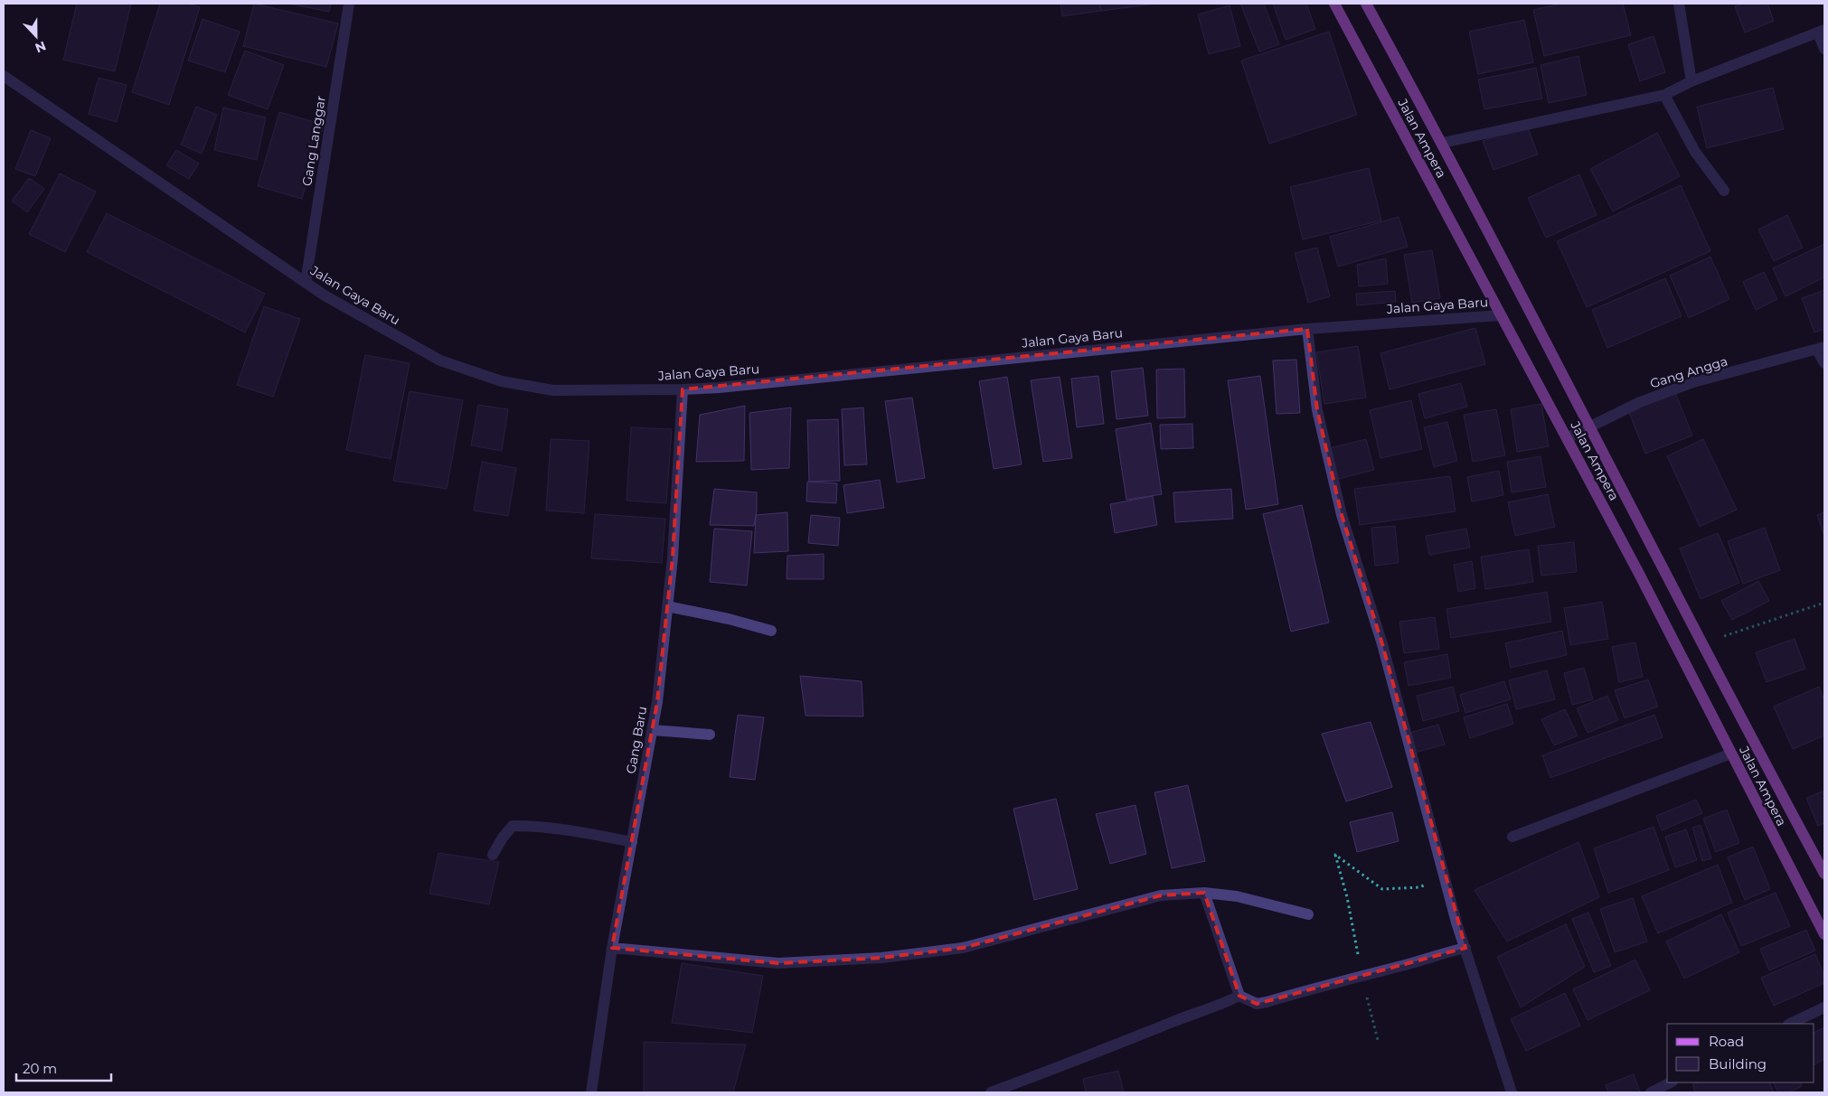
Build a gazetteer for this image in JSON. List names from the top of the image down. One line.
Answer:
{"streets":{"main road":["Jalan Ampera"],"street":["Gang Langgar","Jalan Gaya Baru","Gang Angga","Gang Baru"]},"crossings":[["Jalan Ampera","Jalan Gaya Baru"],["Jalan Ampera","Gang Angga"],["Gang Langgar","Jalan Gaya Baru"],["Jalan Gaya Baru","Gang Baru"]],"legend":["Road","Building"],"scale_bar":"20 m","north":"bottom"}
